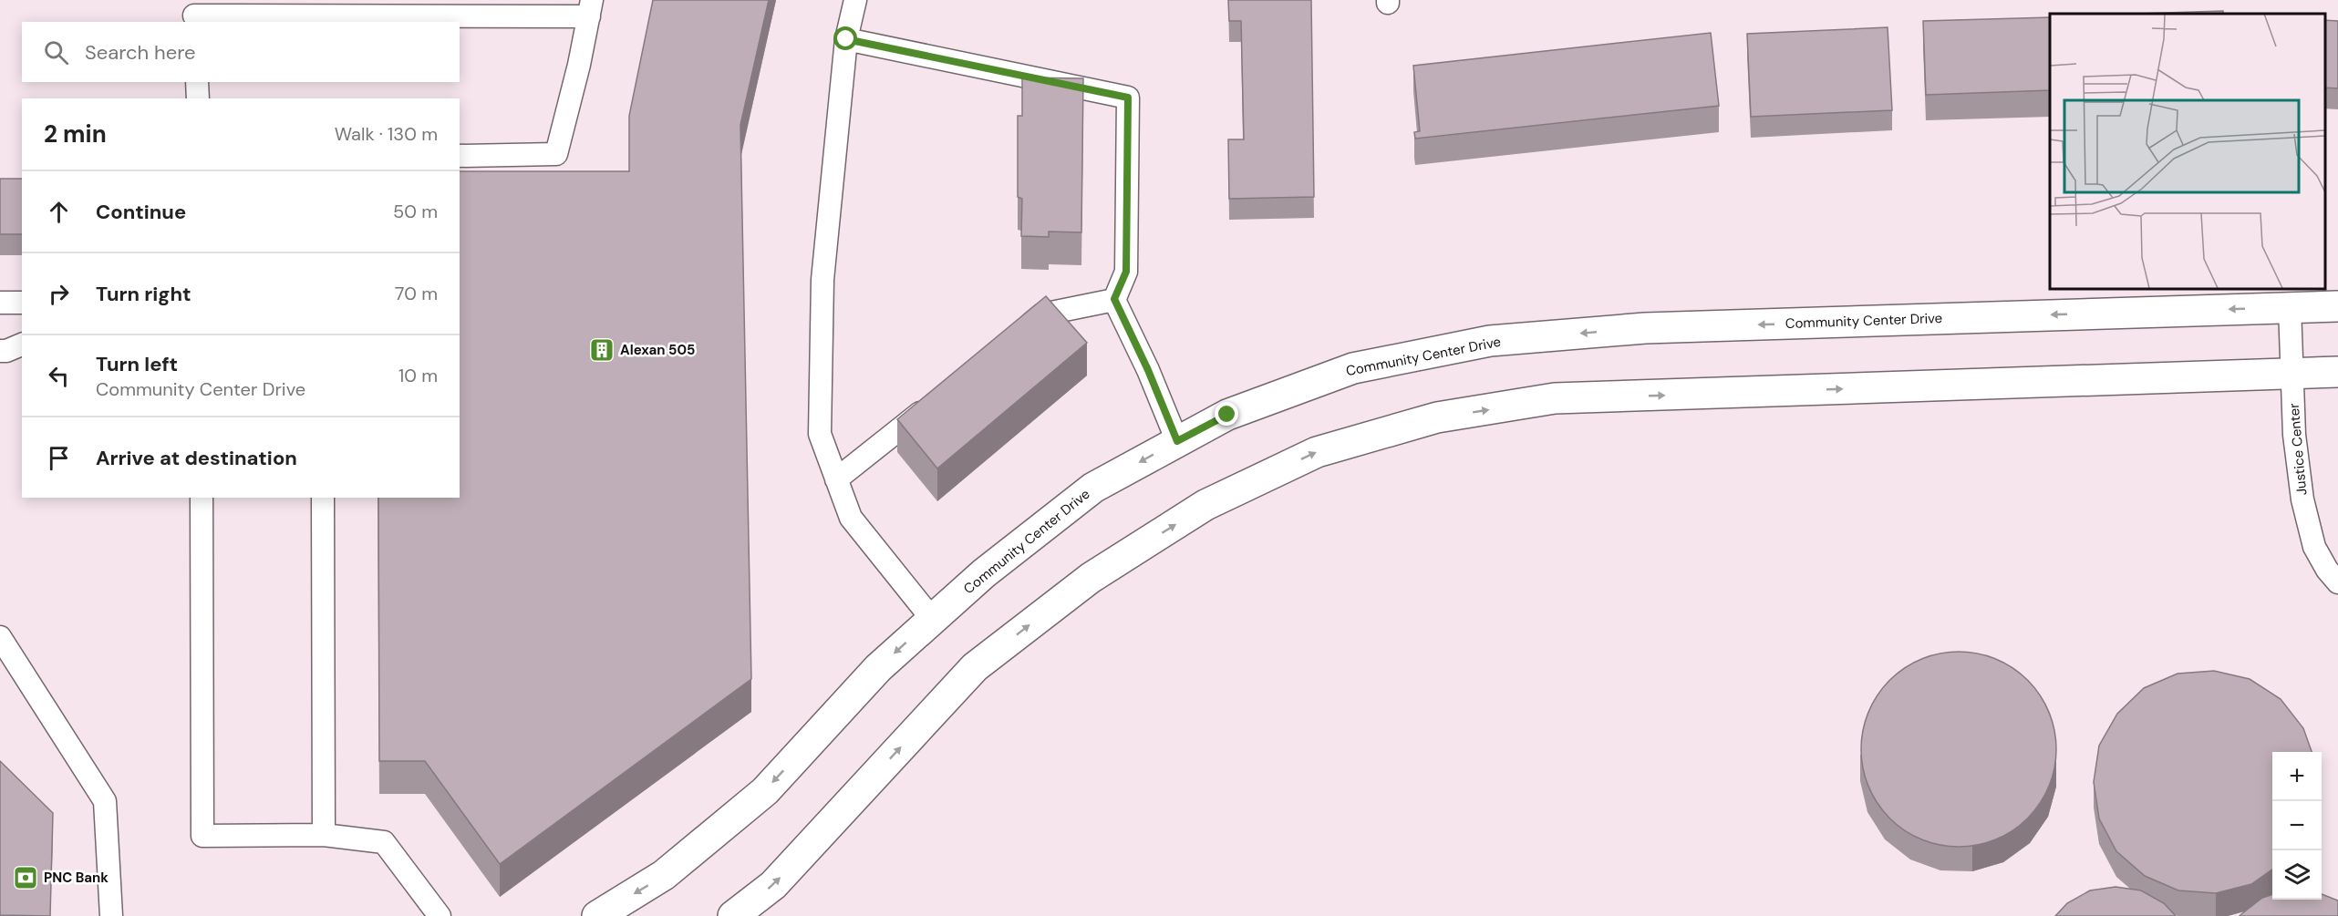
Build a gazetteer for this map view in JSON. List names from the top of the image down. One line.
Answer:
{"streets":{"main road":["Community Center Drive"],"lane":["Justice Center"]},"crossings":[["Community Center Drive","Justice Center"]],"places":{"building":["Alexan 505"],"bank":["PNC Bank"]},"page":{"search":"Search here","heading":["2 min","Walk · 130 m"],"list":[["Continue","50 m"],["Turn right","70 m"],["Turn left","Community Center Drive","10 m"],"Arrive at destination"],"map_buttons":["+","−"]}}
